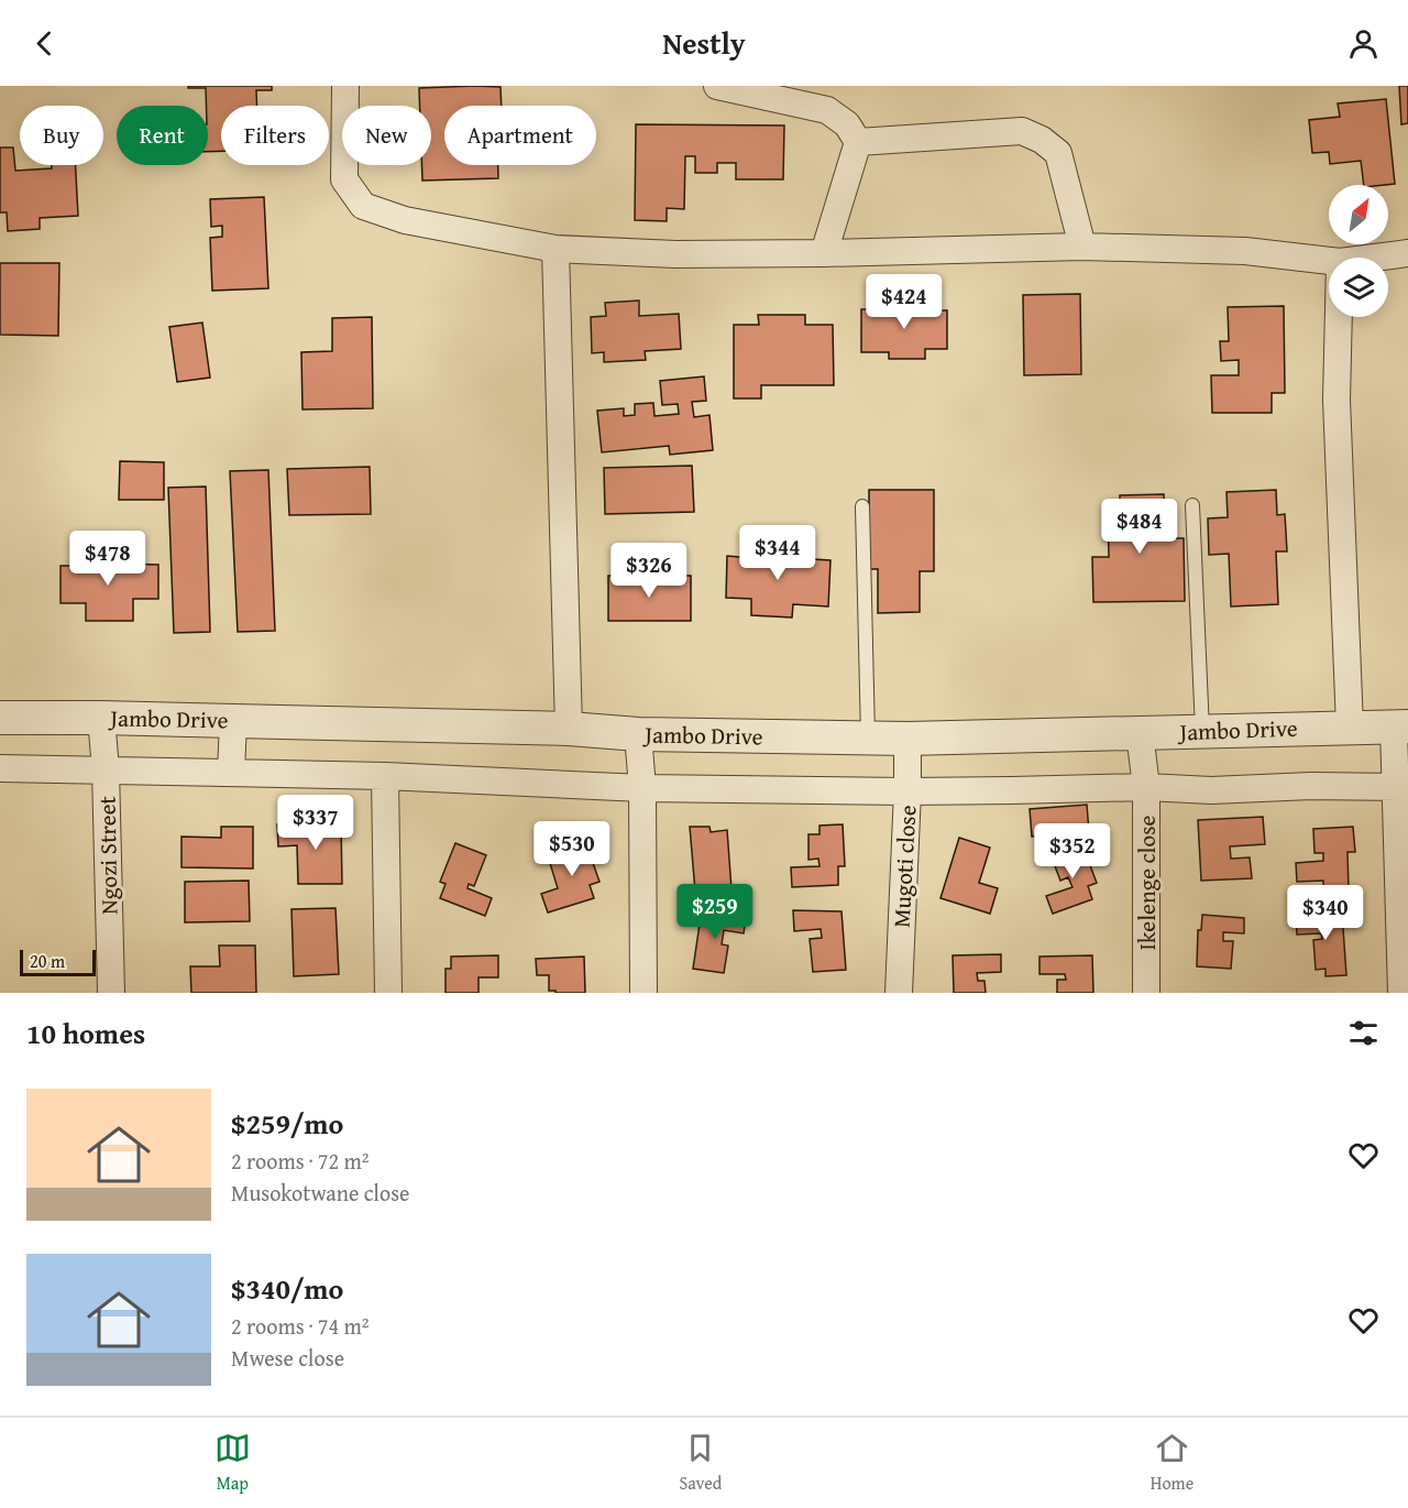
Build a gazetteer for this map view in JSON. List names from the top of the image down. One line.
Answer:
{"streets":{"street":["Jambo Drive","Ngozi Street","Mugoti close","Ikelenge close"]},"crossings":[["Jambo Drive","Ngozi Street"],["Jambo Drive","Mugoti close"],["Jambo Drive","Ikelenge close"]],"scale_bar":"20 m","north":"top right","page":{"header":"Nestly","chip":["Buy","Rent","Filters","New","Apartment"],"price":["$424","$484","$344","$478","$326","$337","$530","$352","$259","$340"],"scale":"20 m","heading":"10 homes","list":[{"name":"$259/mo","note":"2 rooms · 72 m² · Musokotwane close"},{"name":"$340/mo","note":"2 rooms · 74 m² · Mwese close"}],"tabs":["Map","Saved","Home"]}}
